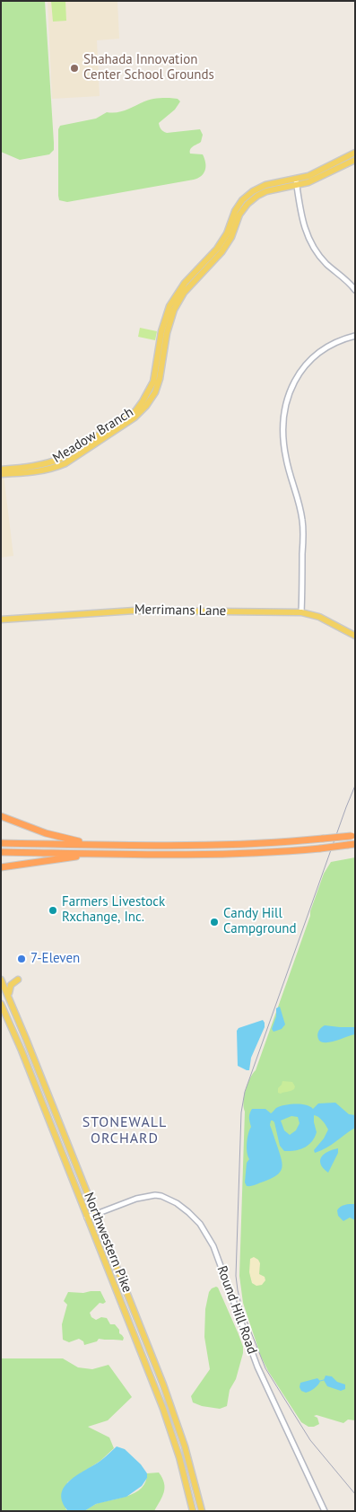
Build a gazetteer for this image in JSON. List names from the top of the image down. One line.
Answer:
{"streets":{"main road":["Meadow Branch","Merrimans Lane","Northwestern Pike"],"street":["Round Hill Road"]},"crossings":[["Northwestern Pike","Round Hill Road"]],"districts":["STONEWALL ORCHARD"],"places":["Shahada Innovation Center School Grounds","Farmers Livestock Rxchange, Inc.","Candy Hill Campground","7-Eleven"]}
